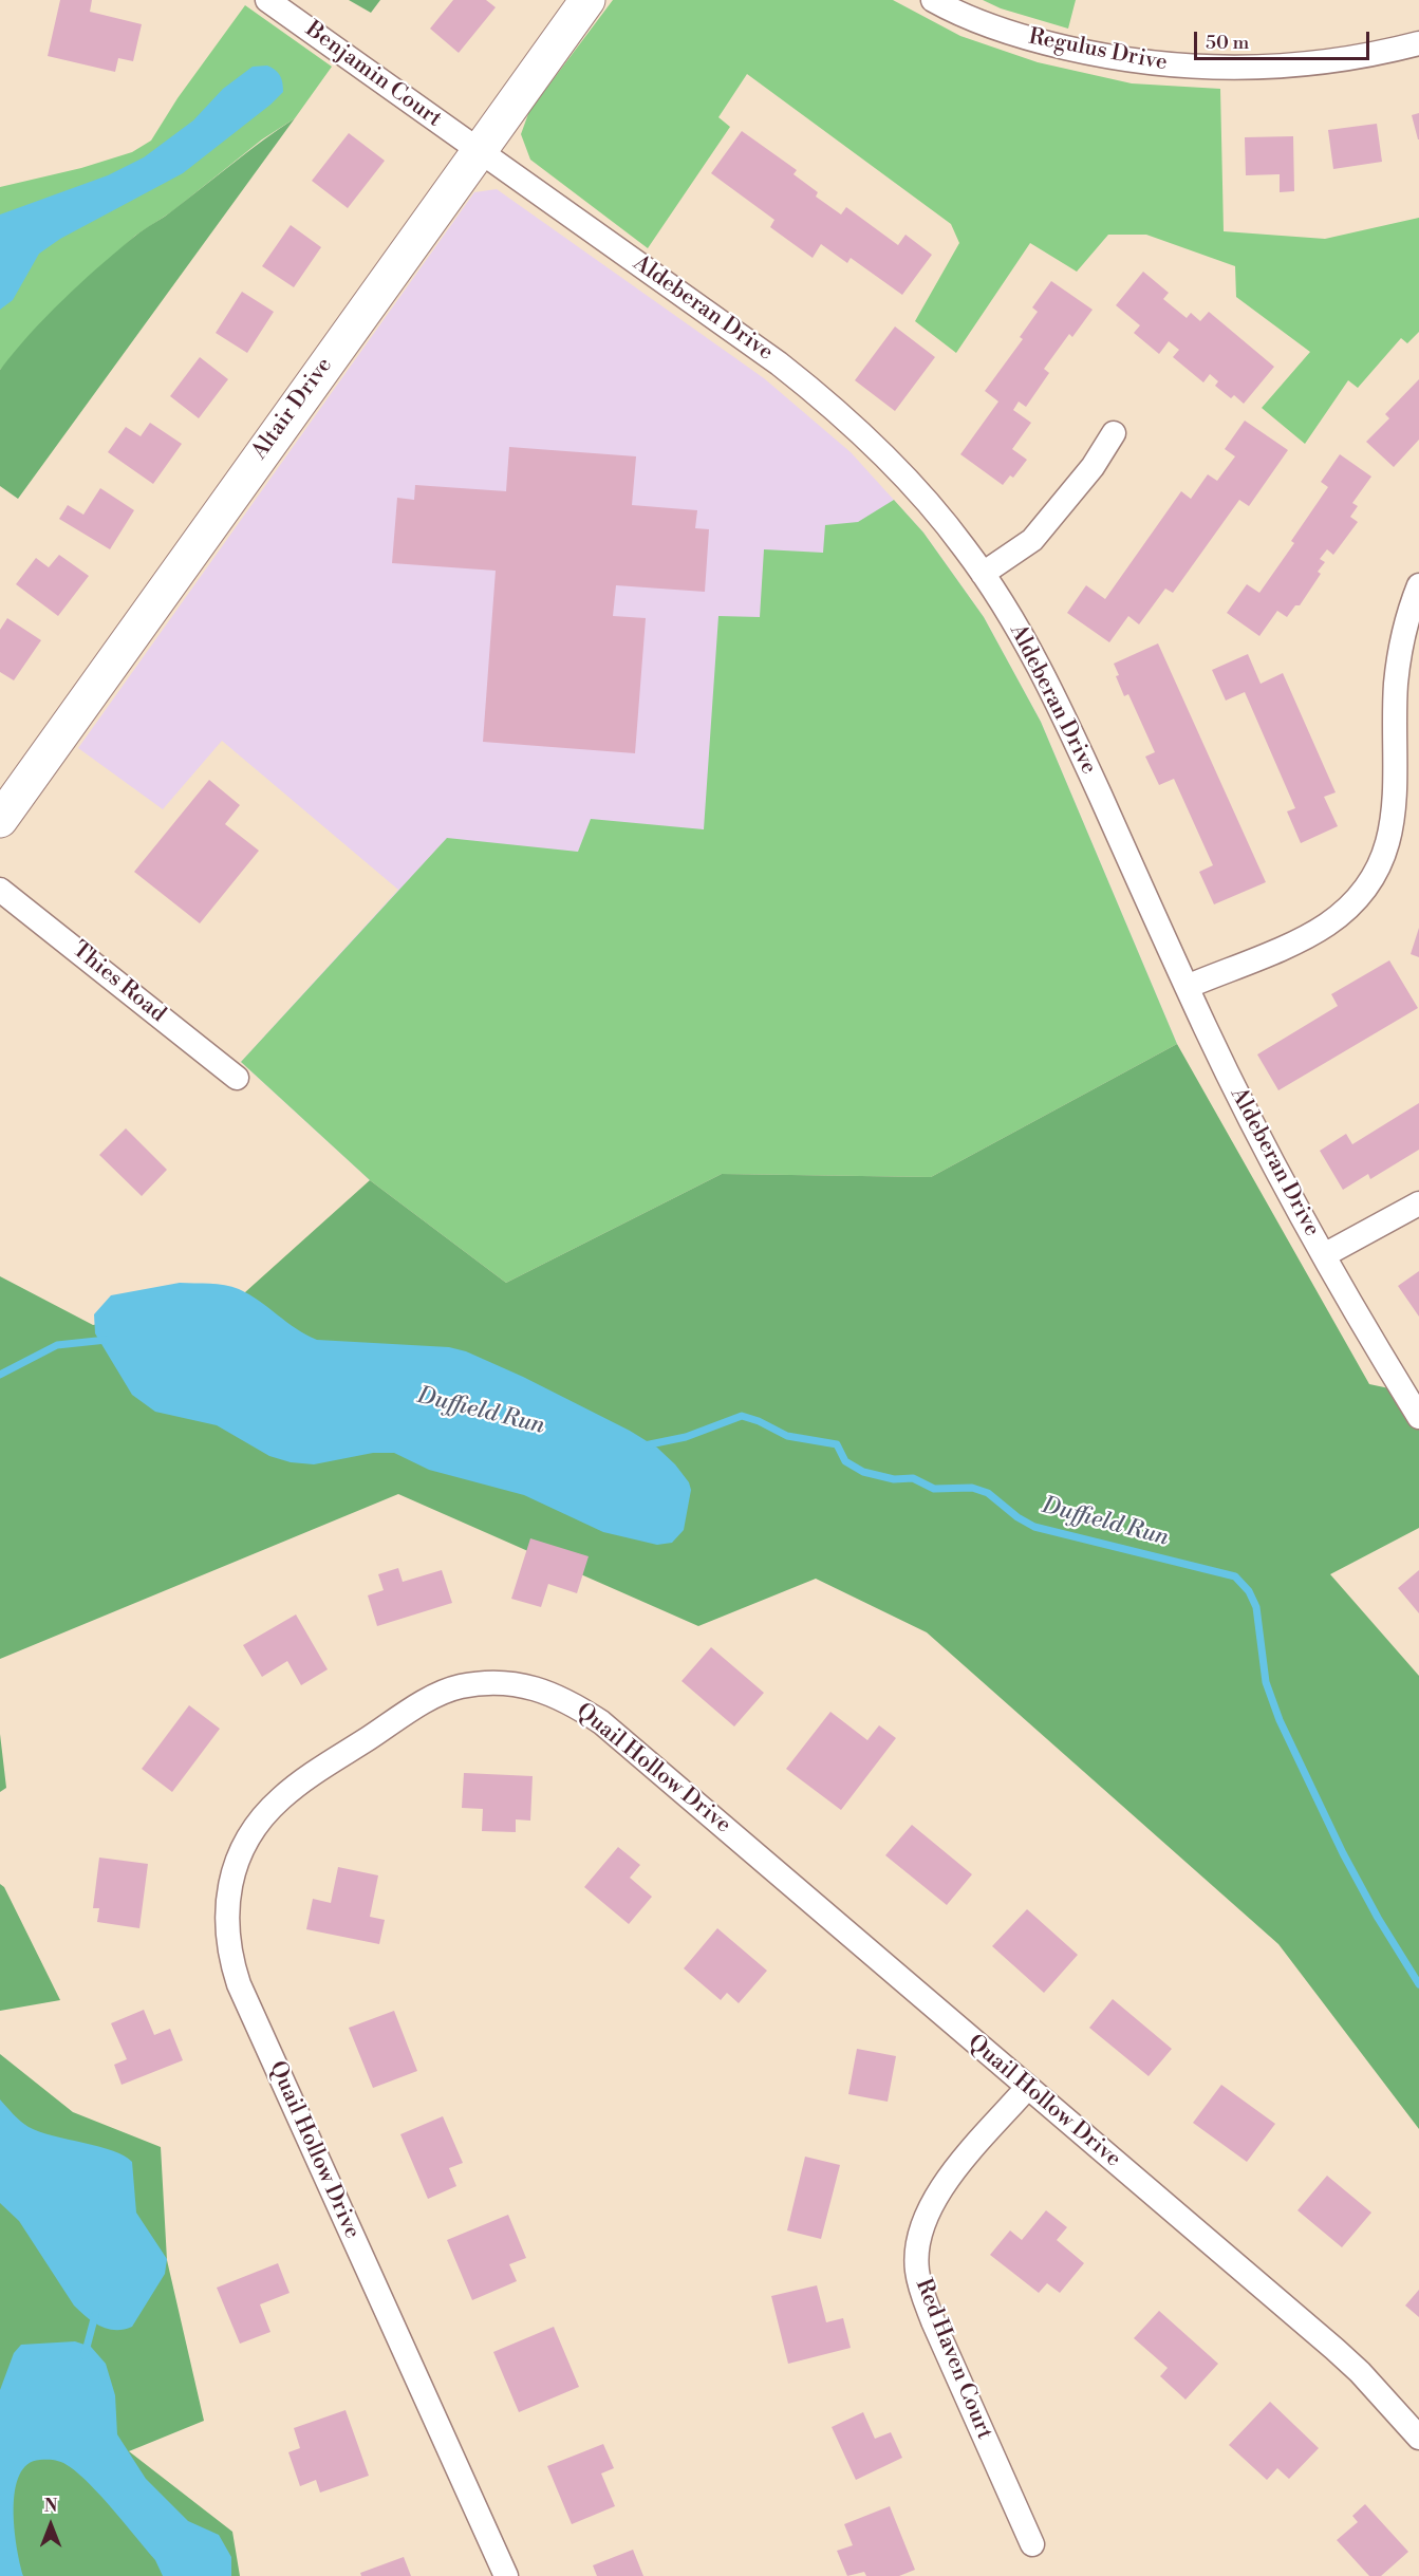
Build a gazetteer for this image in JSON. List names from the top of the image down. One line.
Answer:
{"streets":{"street":["Regulus Drive","Benjamin Court","Aldeberan Drive","Altair Drive","Thies Road","Quail Hollow Drive","Red Haven Court"]},"crossings":[["Benjamin Court","Aldeberan Drive"],["Benjamin Court","Altair Drive"],["Aldeberan Drive","Altair Drive"],["Quail Hollow Drive","Red Haven Court"]],"water":["Duffield Run"],"scale_bar":"50 m","north":"top"}
